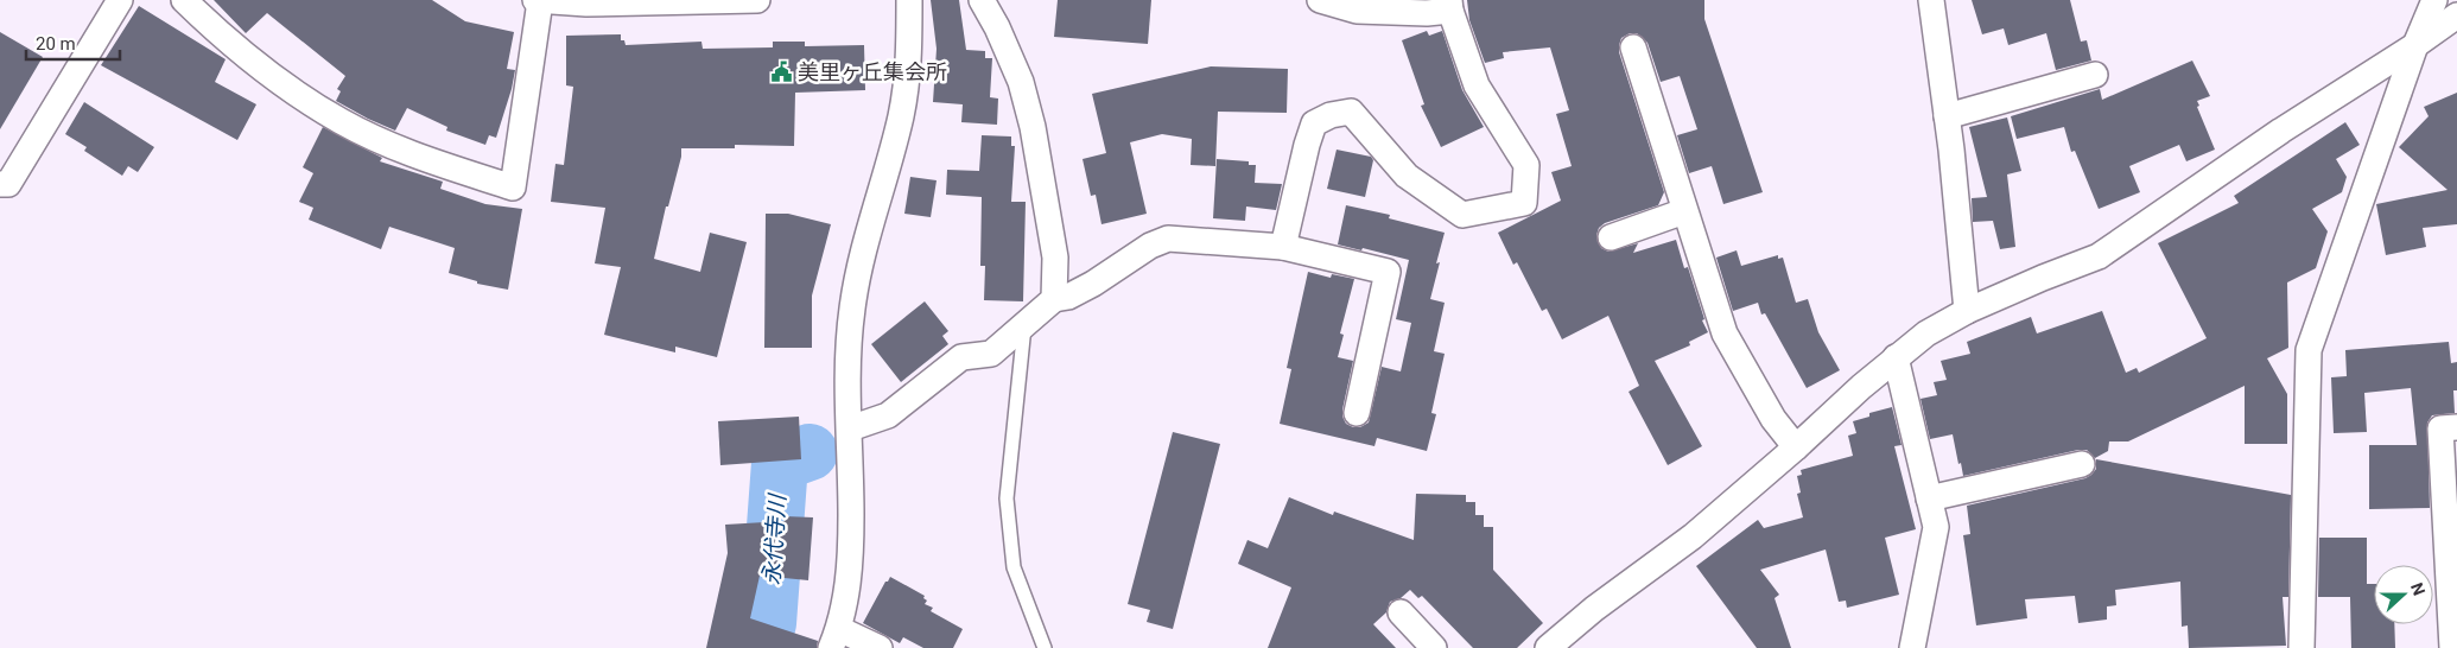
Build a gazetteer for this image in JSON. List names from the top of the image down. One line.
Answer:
{"water":["永代寺川"],"places":{"public building":["美里ヶ丘集会所"]},"scale_bar":"20 m","north":"right"}
